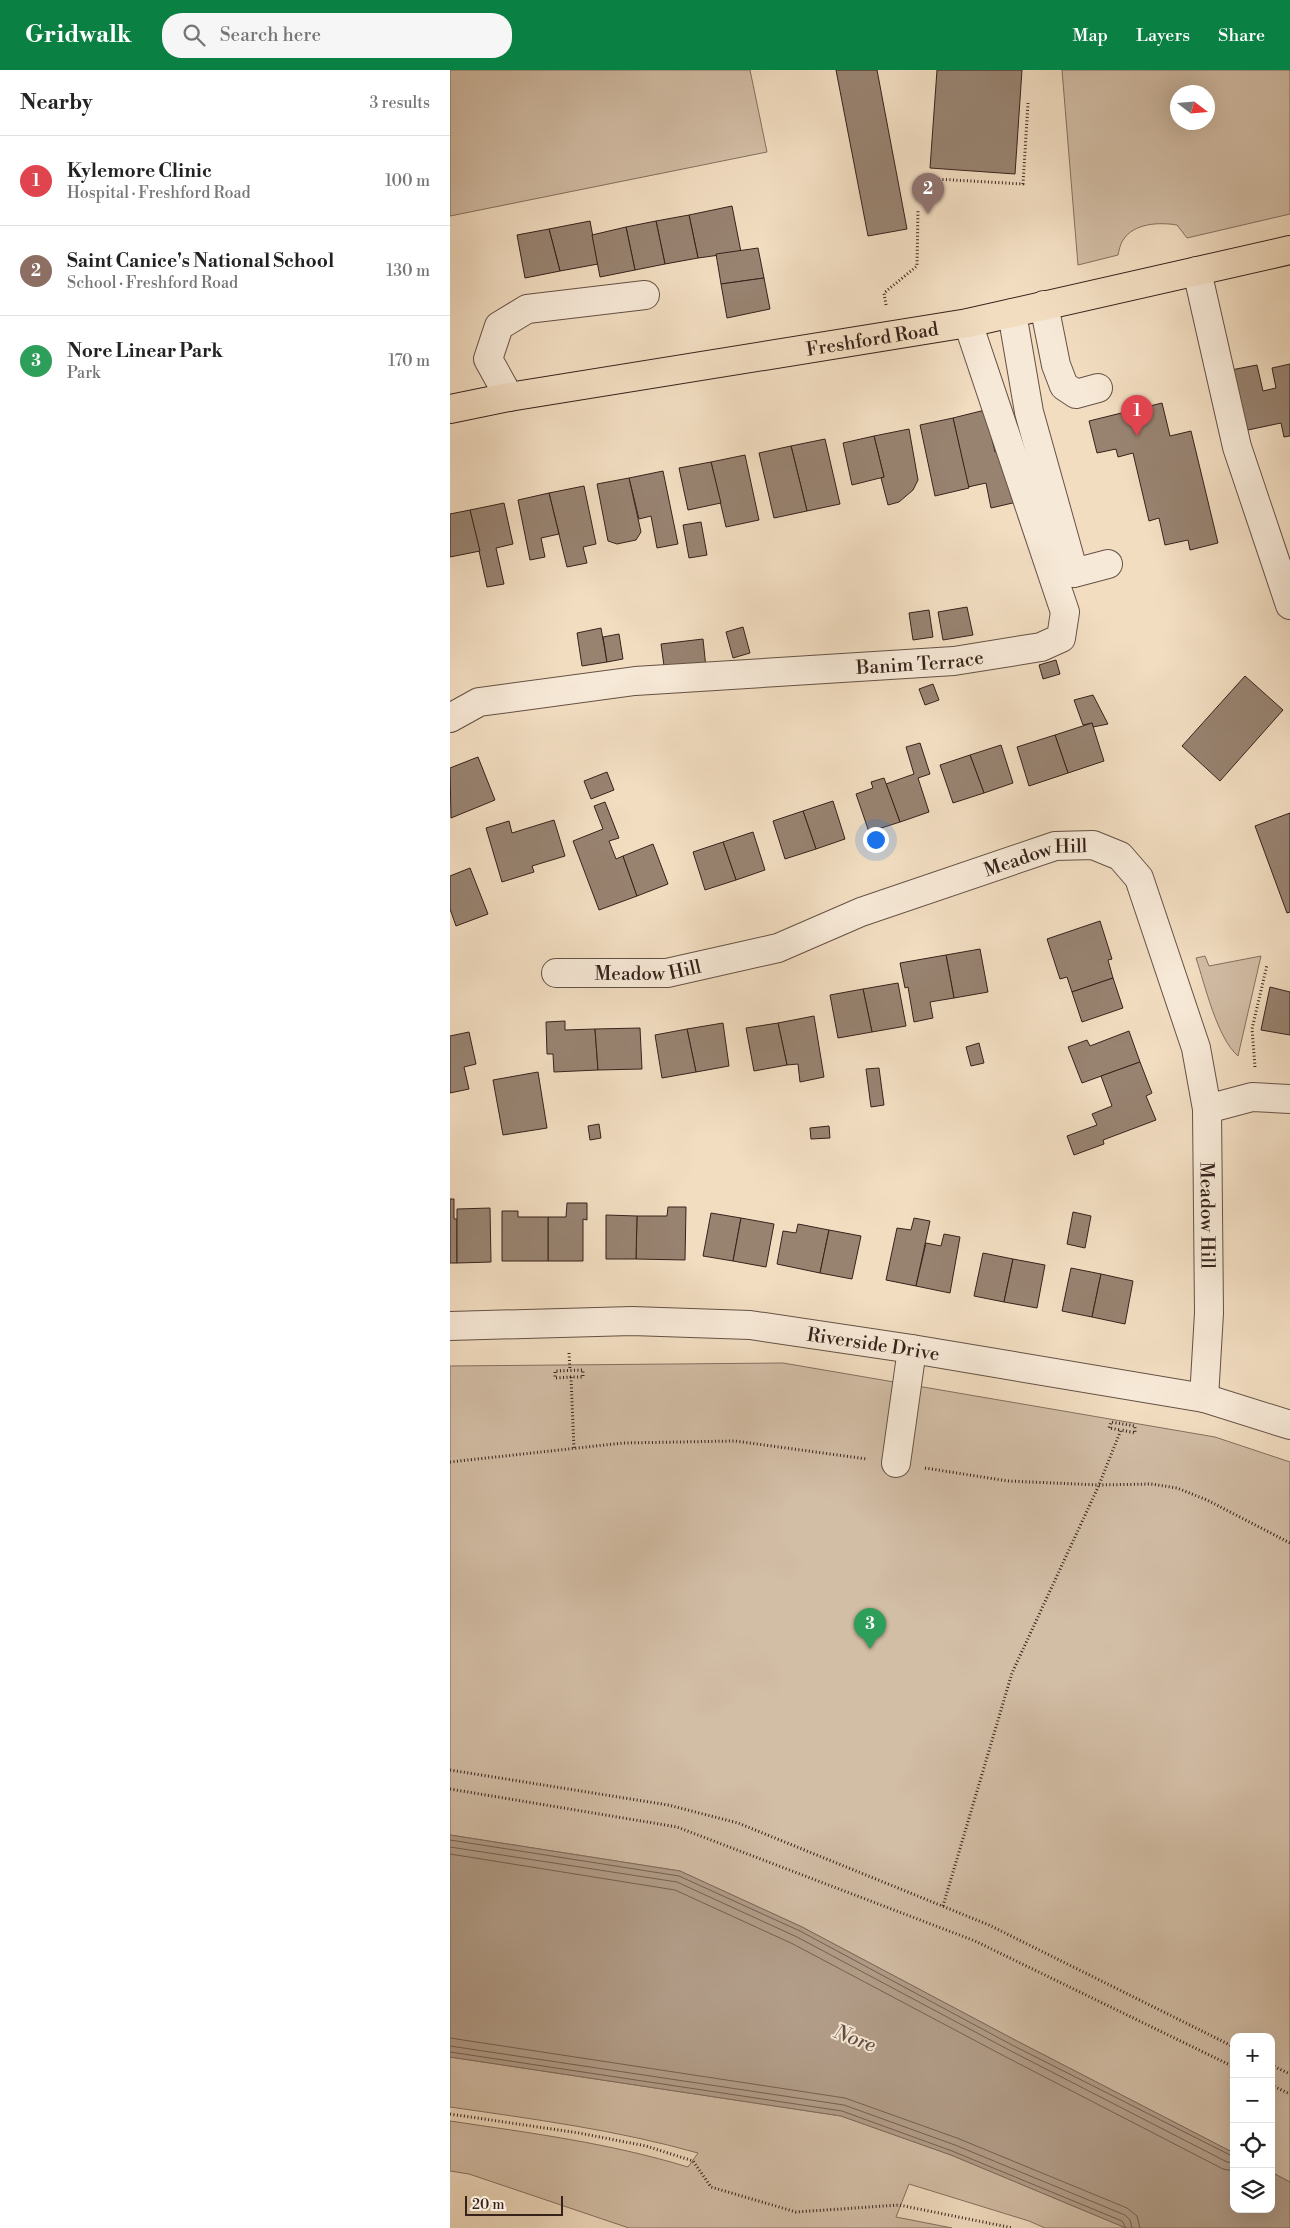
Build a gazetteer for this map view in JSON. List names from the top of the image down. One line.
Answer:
{"streets":{"main road":["Freshford Road"],"street":["Banim Terrace","Meadow Hill","Riverside Drive"]},"crossings":[["Freshford Road","Banim Terrace"],["Meadow Hill","Riverside Drive"]],"water":["Nore"],"scale_bar":"20 m","north":"right","page":{"header":"Gridwalk","search":"Search here","nav":["Map","Layers","Share"],"heading":["Nearby","3 results"],"list":[{"mark":"1","name":"Kylemore Clinic","note":"Hospital · Freshford Road","value":"100 m"},{"mark":"2","name":"Saint Canice's National School","note":"School · Freshford Road","value":"130 m"},{"mark":"3","name":"Nore Linear Park","note":"Park","value":"170 m"}],"pins":["2","1","3"],"map_buttons":["+","−"],"scale":"20 m"}}
